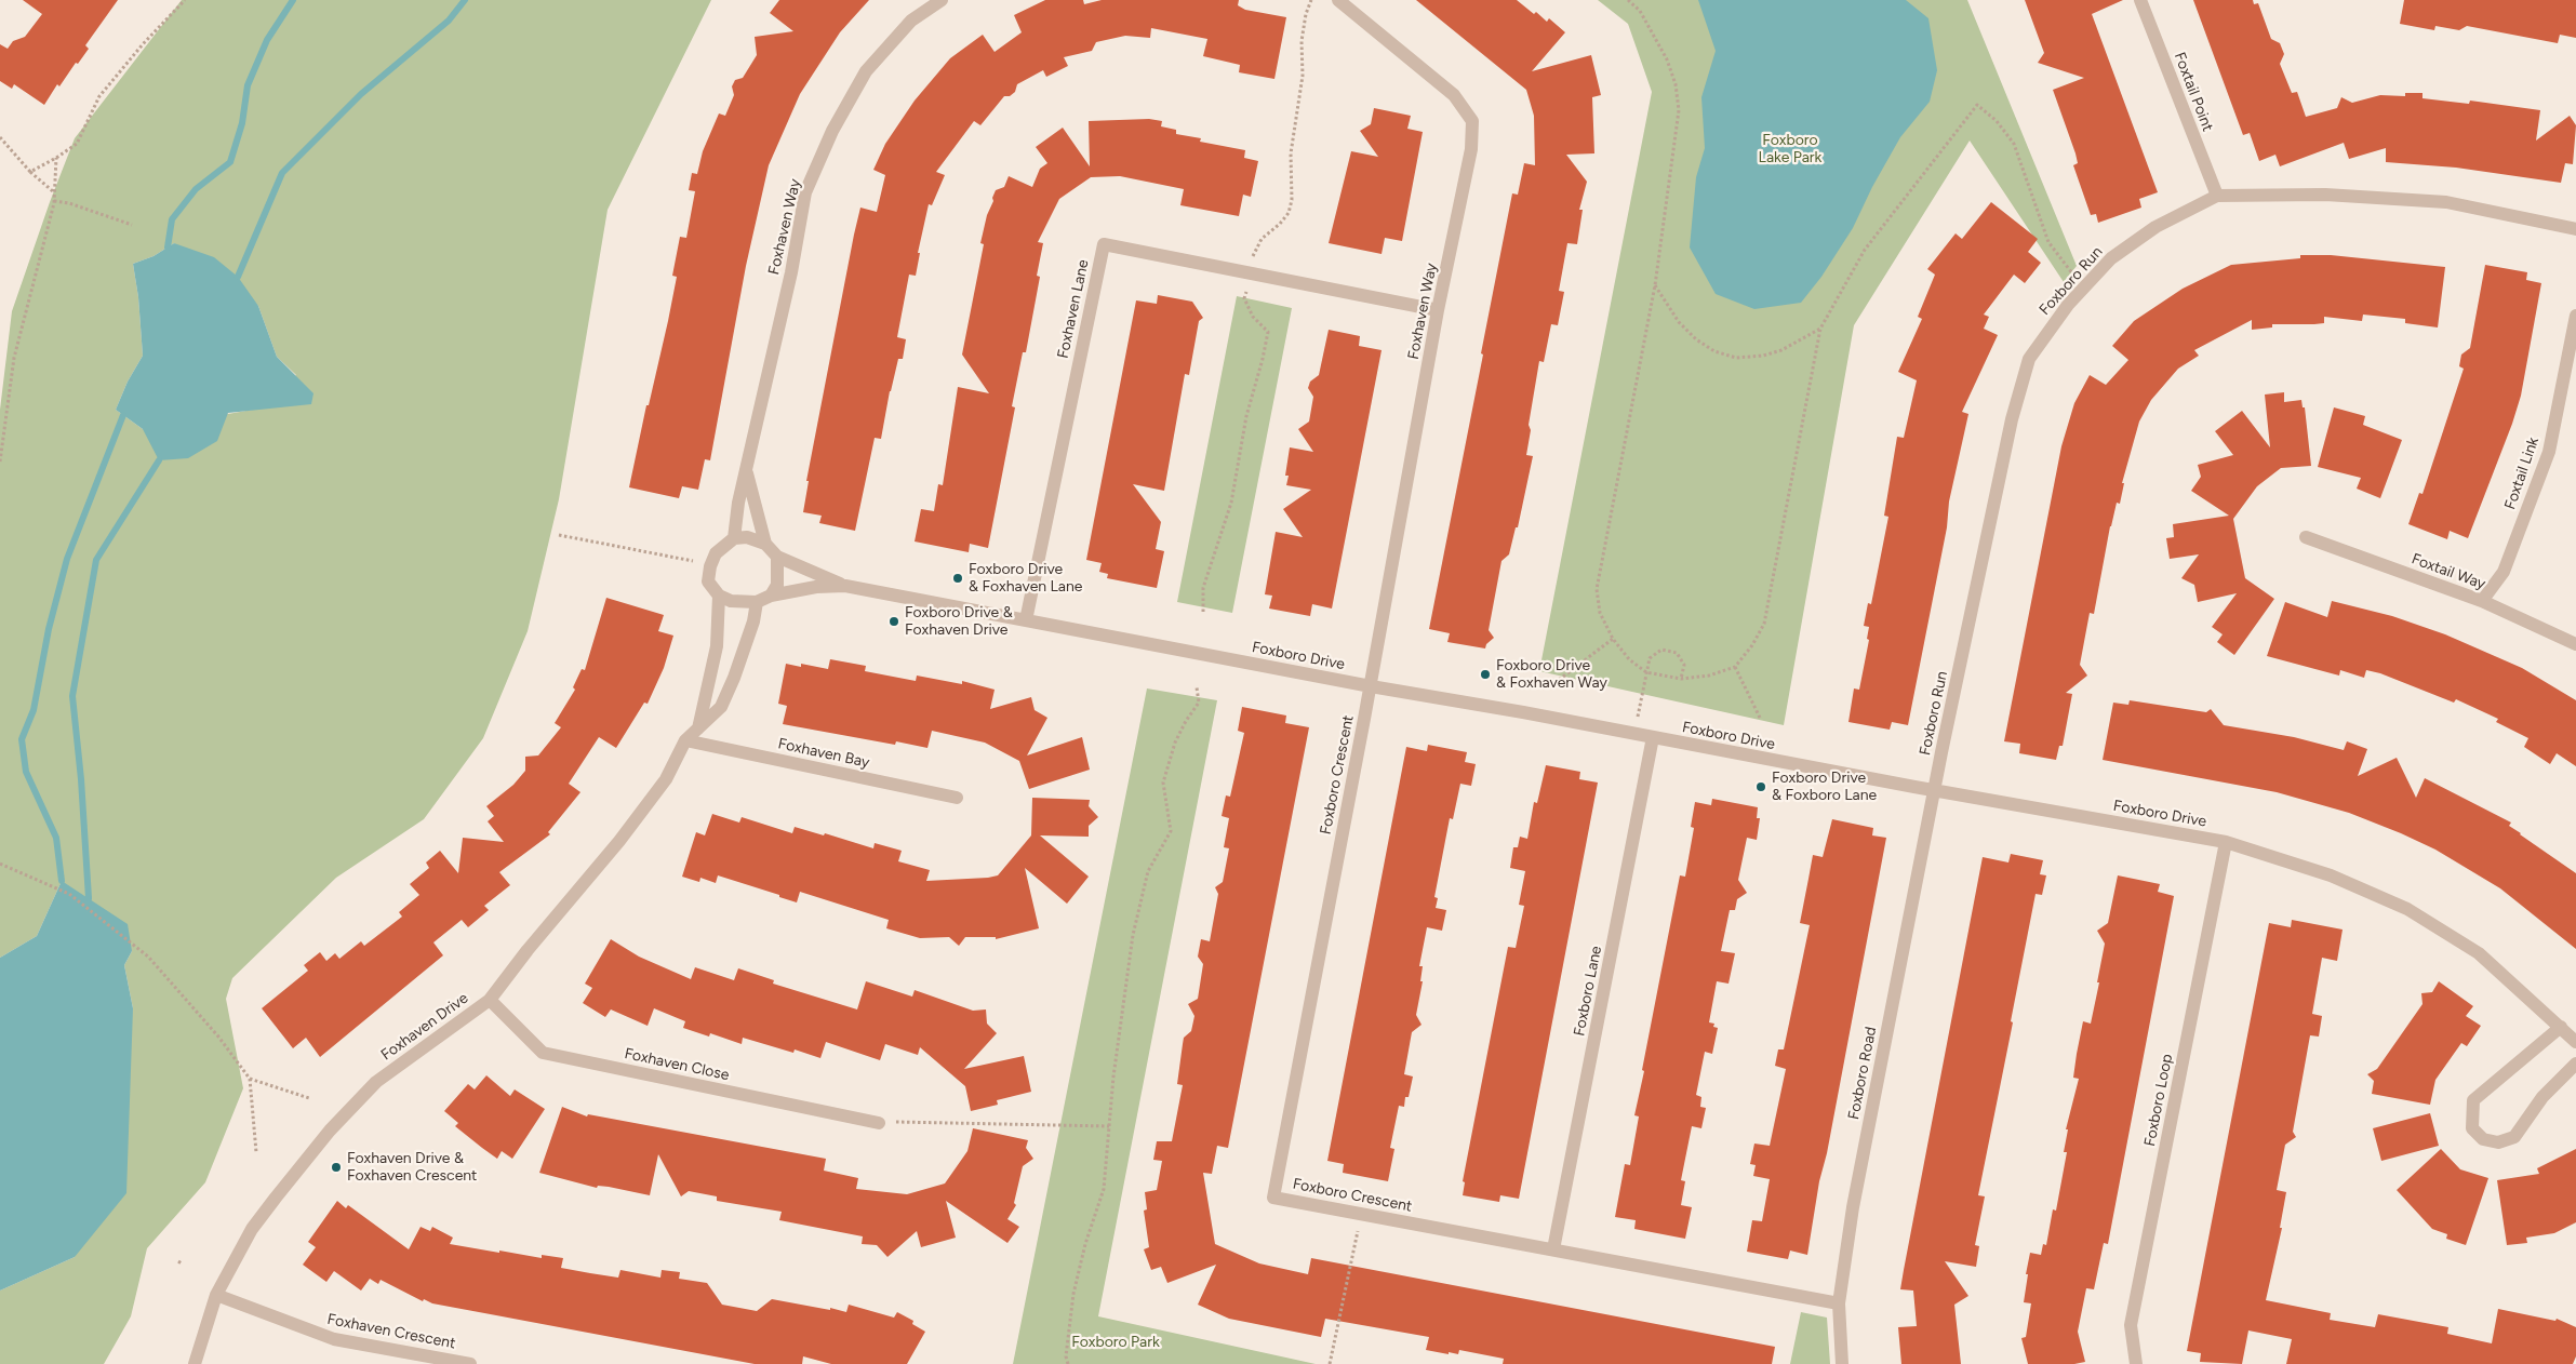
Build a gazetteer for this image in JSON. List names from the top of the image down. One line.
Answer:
{"streets":{"street":["Foxtail Point","Foxhaven Way","Foxboro Run","Foxhaven Lane","Foxtail Link","Foxtail Way","Foxboro Drive","Foxhaven Bay","Foxboro Crescent","Foxboro Lane","Foxhaven Drive","Foxhaven Close","Foxboro Road","Foxboro Loop","Foxhaven Crescent"]},"crossings":[["Foxtail Point","Foxboro Run"],["Foxhaven Way","Foxhaven Lane"],["Foxhaven Way","Foxboro Drive"],["Foxhaven Way","Foxboro Crescent"],["Foxhaven Way","Foxhaven Drive"],["Foxboro Run","Foxboro Drive"],["Foxboro Run","Foxboro Road"],["Foxhaven Lane","Foxboro Drive"],["Foxtail Link","Foxtail Way"],["Foxboro Drive","Foxboro Crescent"],["Foxboro Drive","Foxboro Lane"],["Foxboro Drive","Foxhaven Drive"],["Foxboro Drive","Foxboro Road"],["Foxboro Drive","Foxboro Loop"],["Foxhaven Bay","Foxhaven Drive"],["Foxboro Crescent","Foxboro Lane"],["Foxboro Crescent","Foxboro Road"],["Foxhaven Drive","Foxhaven Close"],["Foxhaven Drive","Foxhaven Crescent"]],"parks":["Foxboro Lake Park","Foxboro Park"],"places":["Foxboro Drive & Foxhaven Lane","Foxboro Drive & Foxhaven Drive","Foxboro Drive & Foxhaven Way","Foxboro Drive & Foxboro Lane","Foxhaven Drive & Foxhaven Crescent"]}
